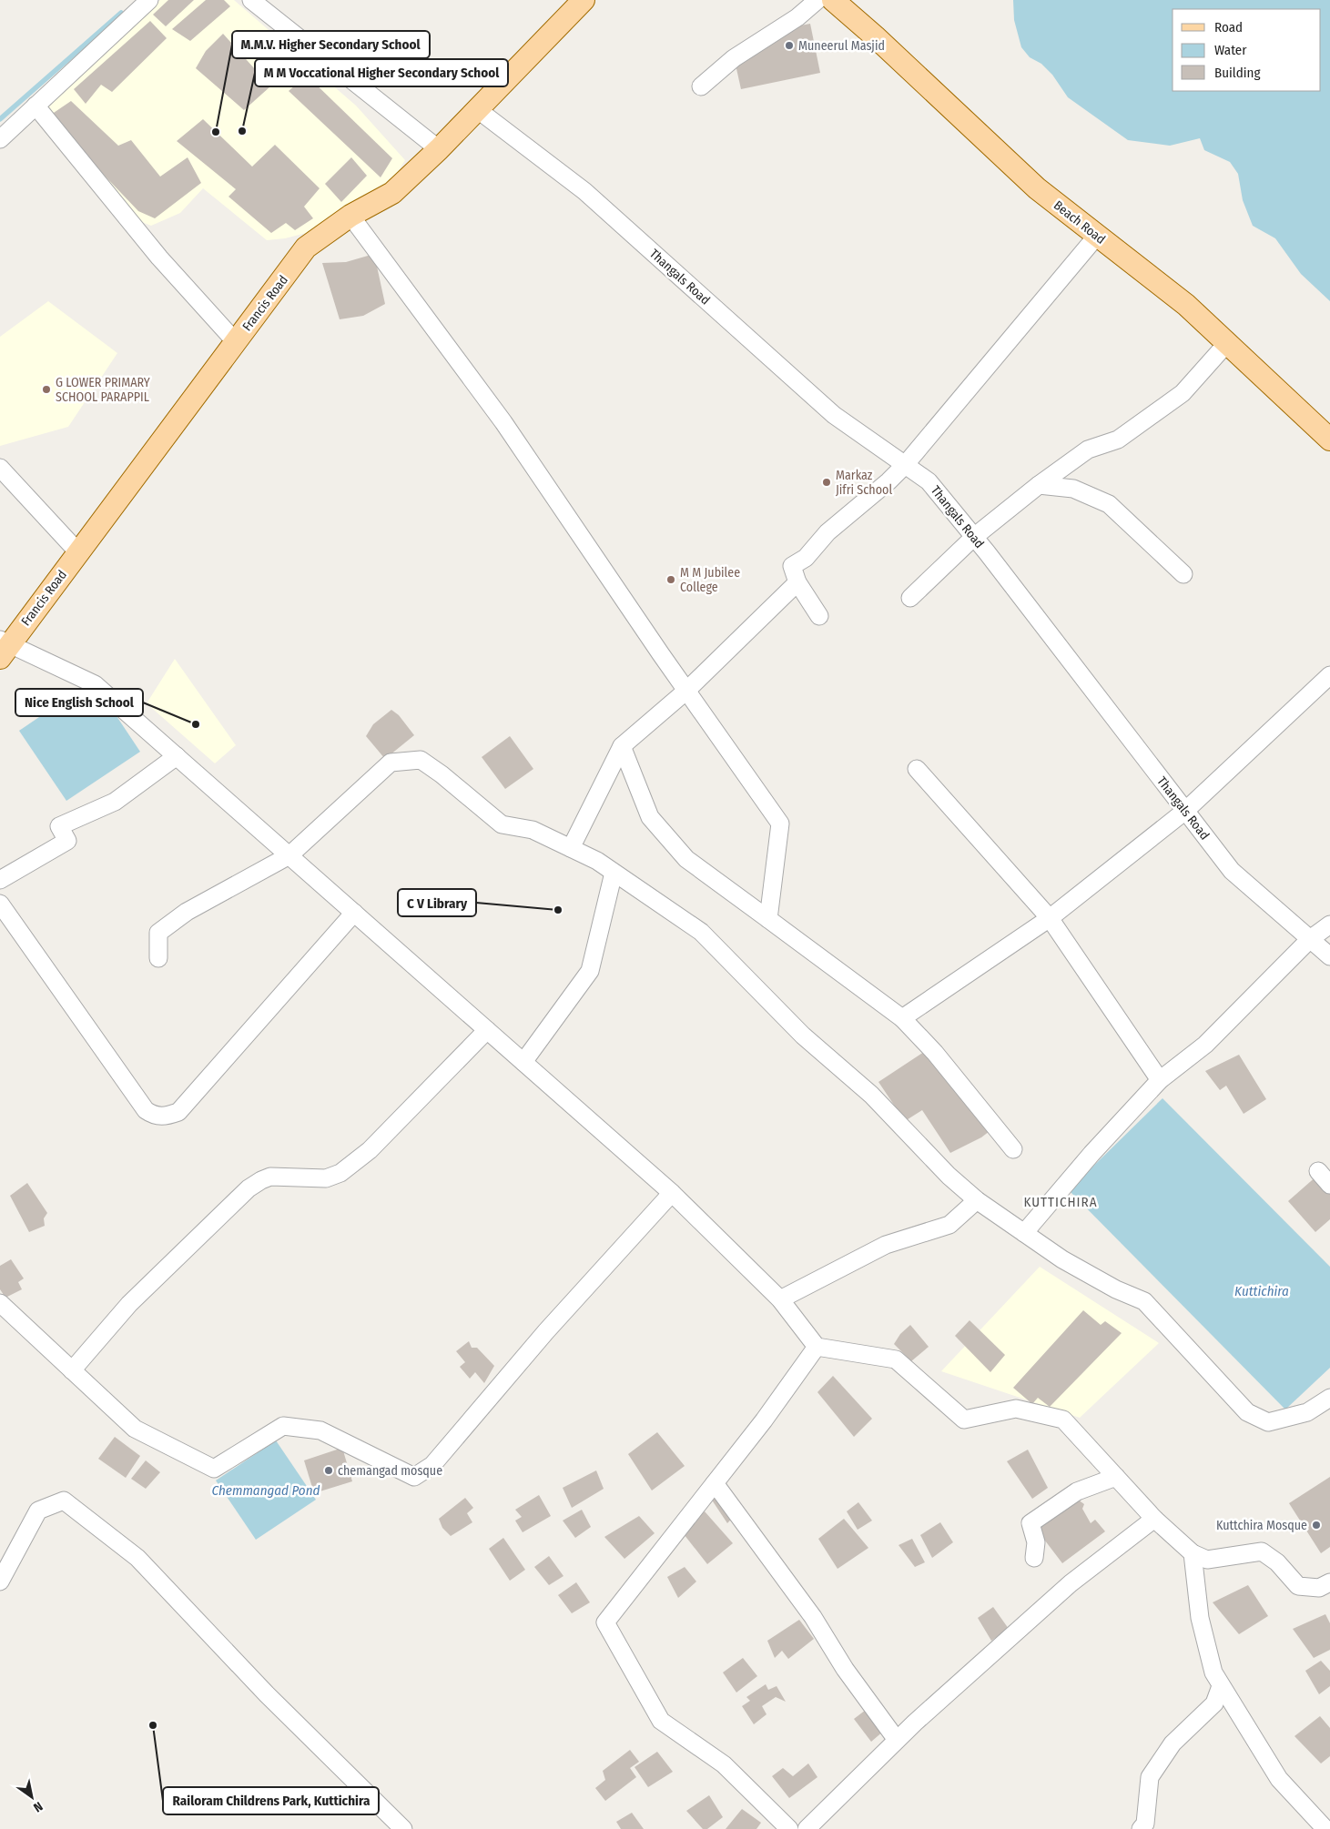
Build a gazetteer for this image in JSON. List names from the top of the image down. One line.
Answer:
{"streets":{"main road":["Beach Road","Francis Road"],"street":["Thangals Road"]},"crossings":[["Thangals Road","Francis Road"]],"districts":["KUTTICHIRA"],"water":["Kuttichira","Chemmangad Pond"],"places":["Muneerul Masjid","M M Voccational Higher Secondary School","M.M.V. Higher Secondary School","G LOWER PRIMARY SCHOOL PARAPPIL","Markaz Jifri School","M M Jubilee College","Nice English School","C V Library","chemangad mosque","Kuttchira Mosque","Railoram Childrens Park, Kuttichira"],"legend":["Road","Water","Building"],"north":"bottom right"}
